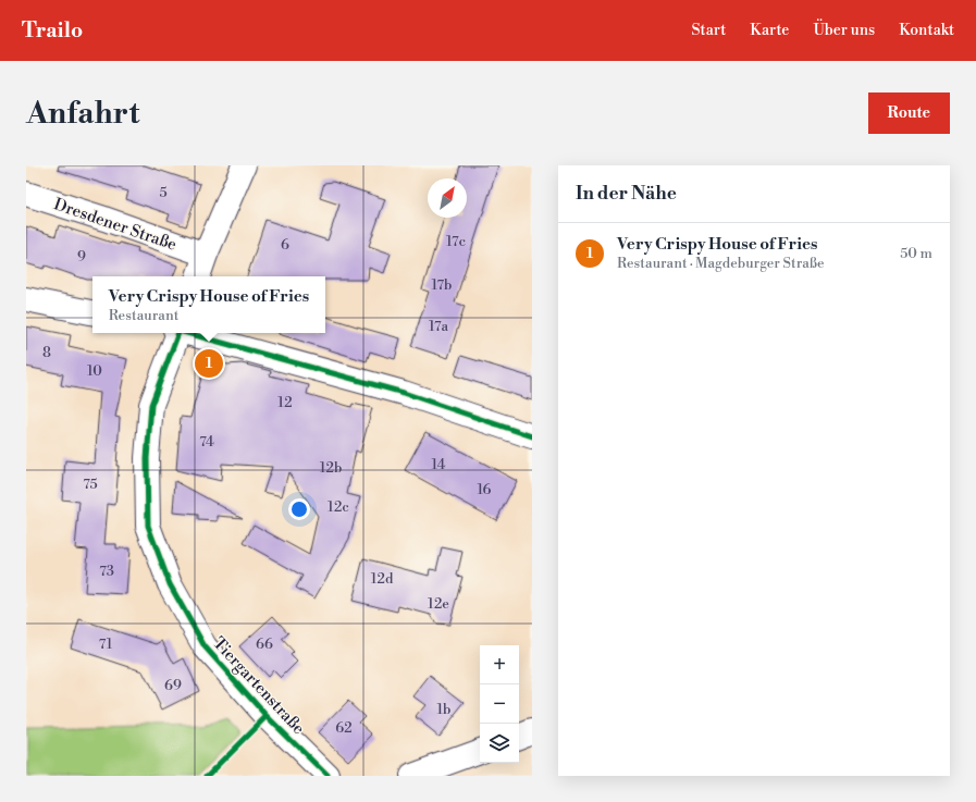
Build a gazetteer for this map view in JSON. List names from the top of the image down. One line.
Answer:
{"streets":{"street":["Dresdener Straße","Tiergartenstraße"]},"house_numbers":["5","17c","6","9","17b","17a","8","10","12","74","14","12b","75","16","12c","73","12d","12e","71","66","69","1b","62"],"north":"top right","page":{"header":"Trailo","nav":["Start","Karte","Über uns","Kontakt"],"buttons":"Route","title":"Anfahrt","heading":"In der Nähe","list":[{"mark":"1","name":"Very Crispy House of Fries","note":"Restaurant · Magdeburger Straße","value":"50 m"}],"popup":["Very Crispy House of Fries","Restaurant"],"pins":"1","map_buttons":["+","−"]}}
